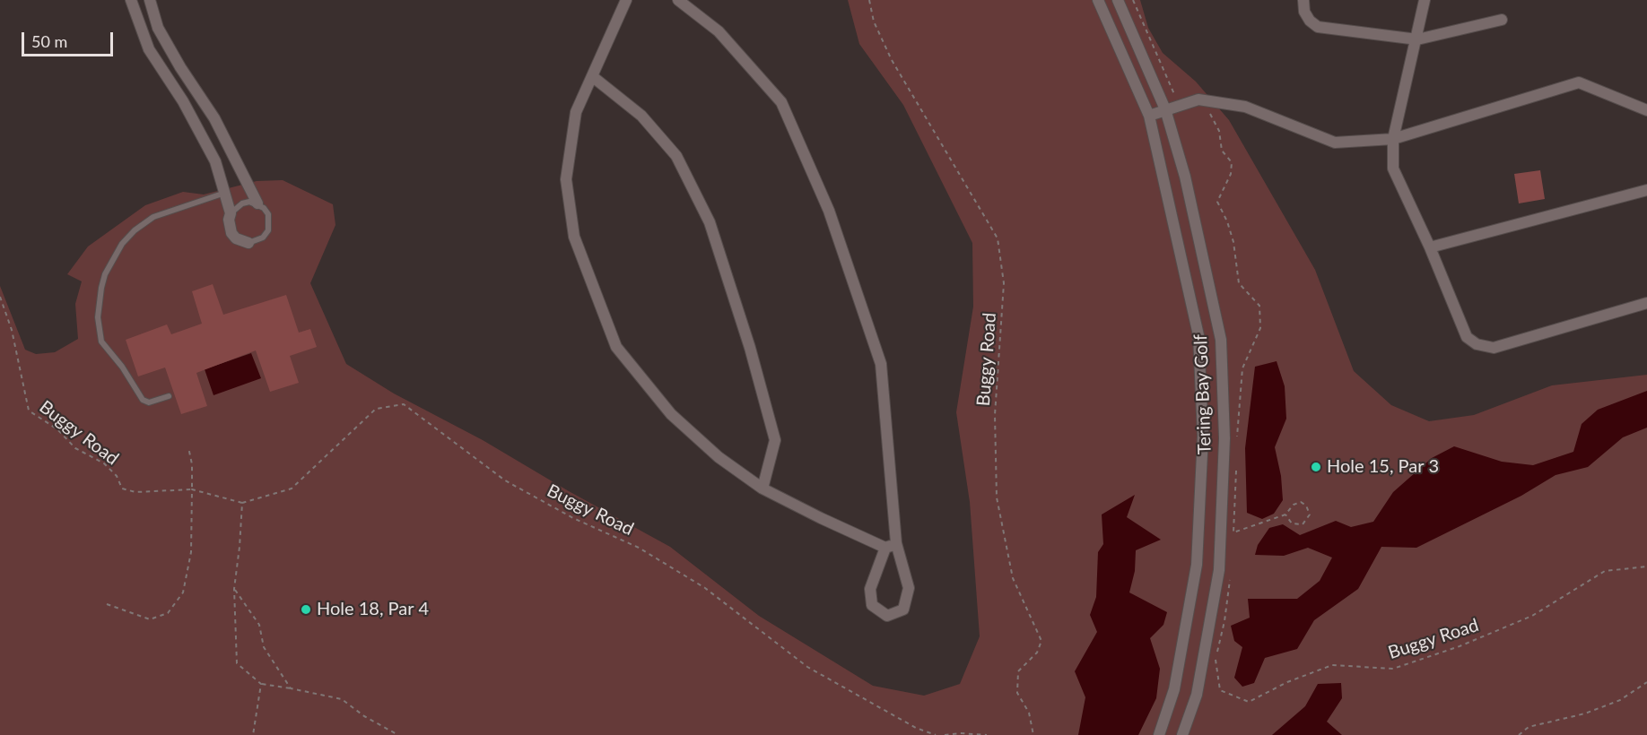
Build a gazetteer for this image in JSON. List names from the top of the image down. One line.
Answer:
{"streets":{"street":["Tering Bay Golf"],"path":["Buggy Road"]},"places":["Hole 15, Par 3","Hole 18, Par 4"],"scale_bar":"50 m"}
